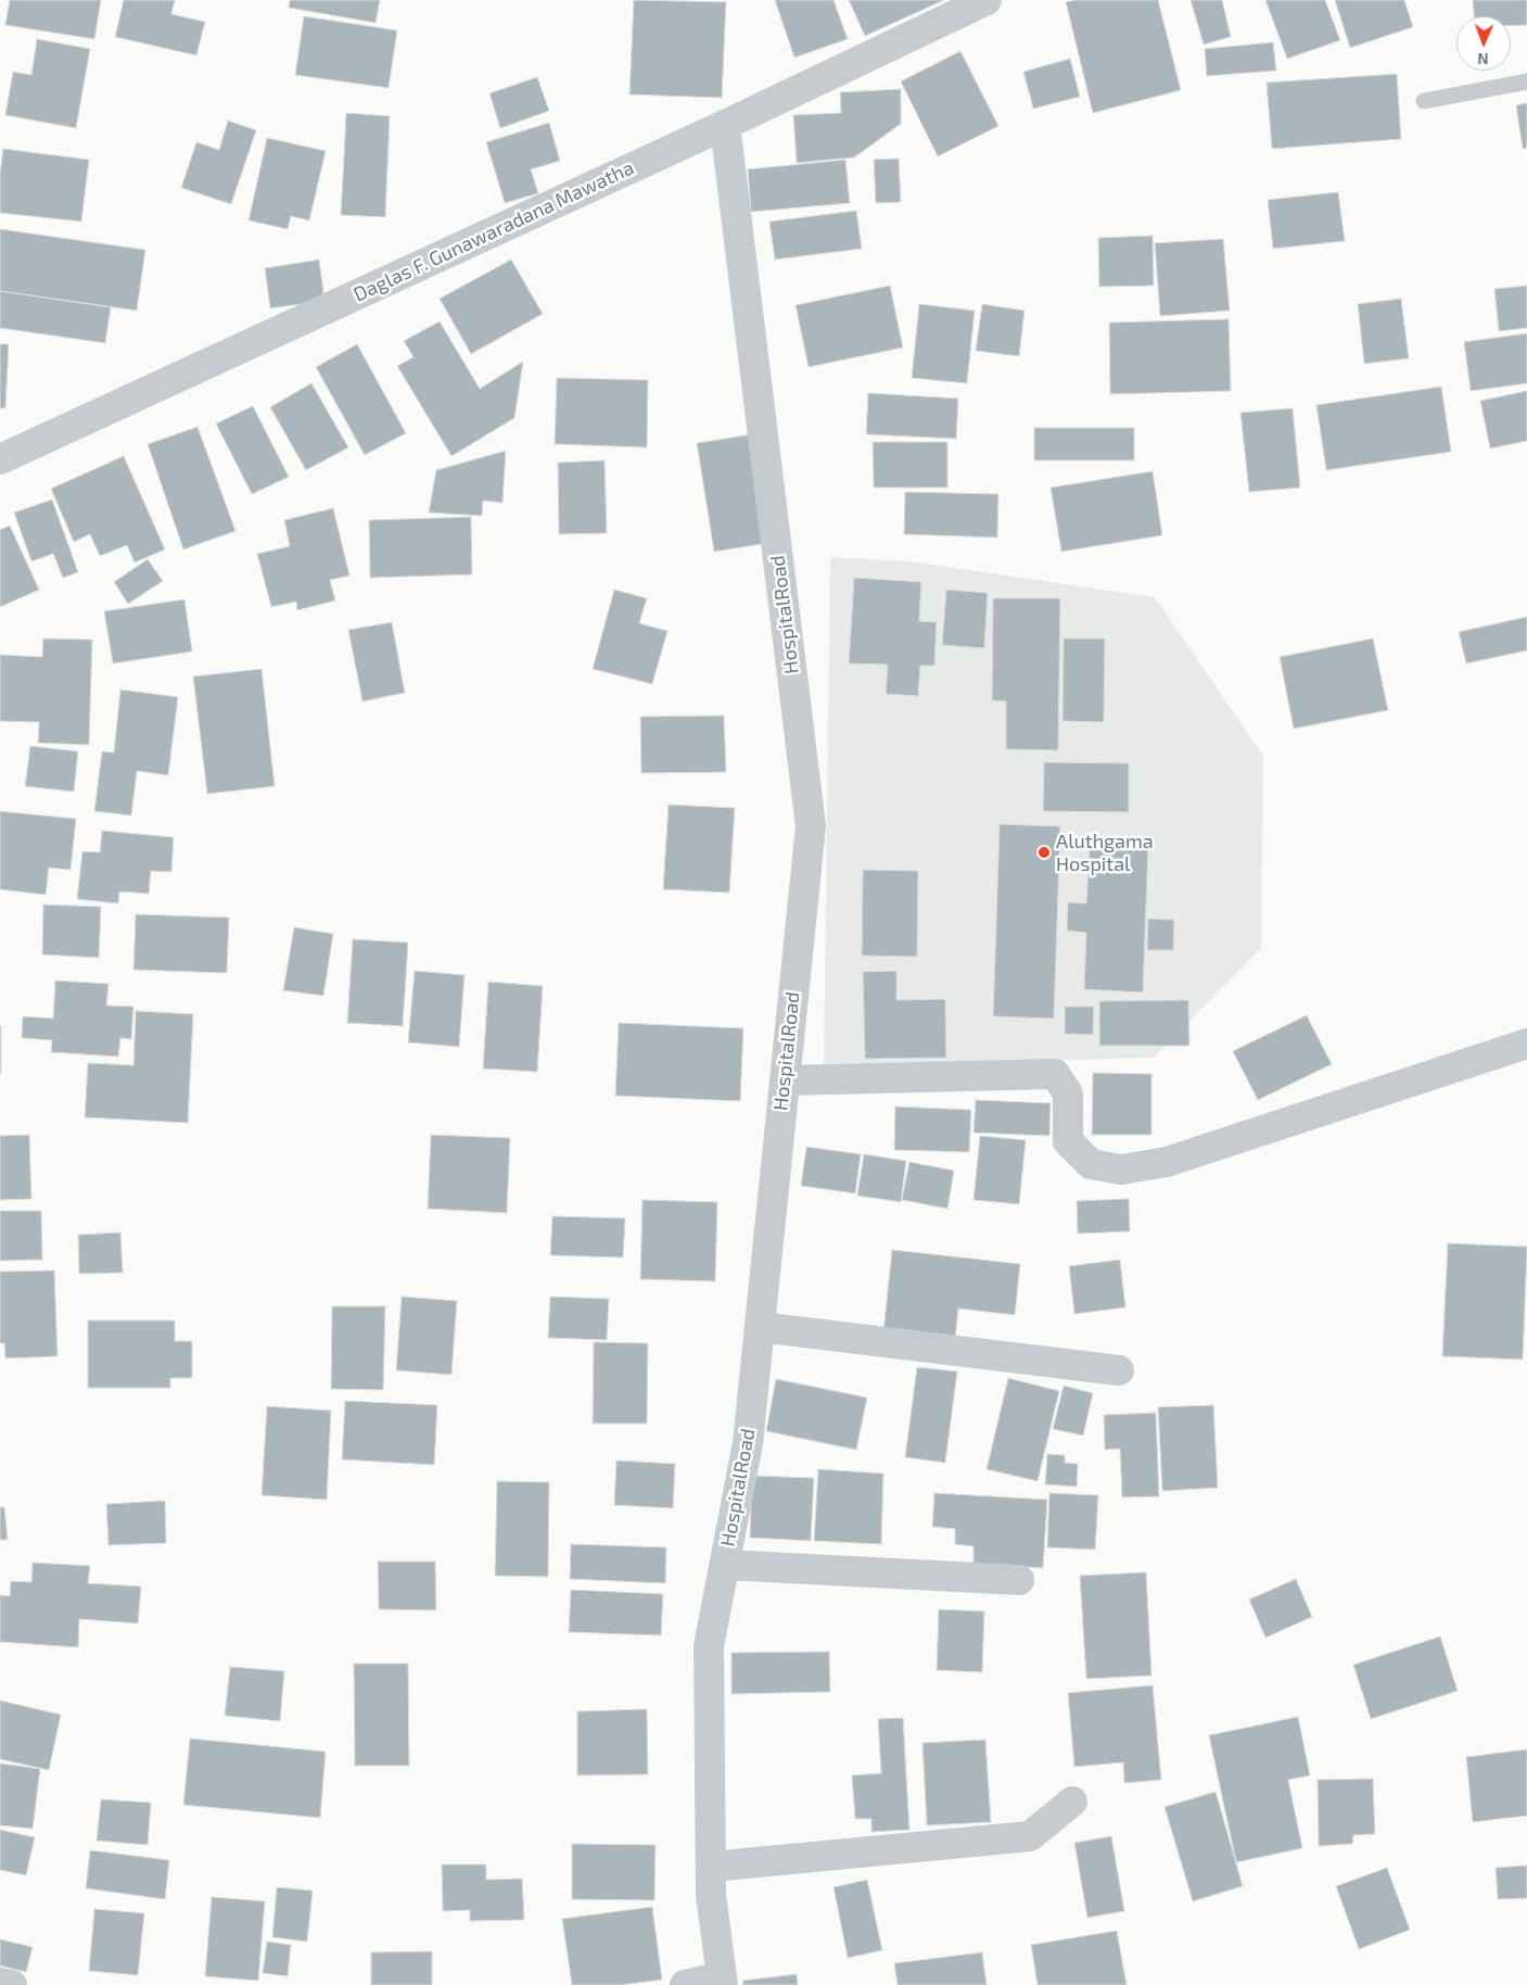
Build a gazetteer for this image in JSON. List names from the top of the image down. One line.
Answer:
{"streets":{"street":["Daglas F. Gunawaradana Mawatha","HospitalRoad"]},"crossings":[["Daglas F. Gunawaradana Mawatha","HospitalRoad"]],"places":["Aluthgama Hospital"],"north":"bottom"}
